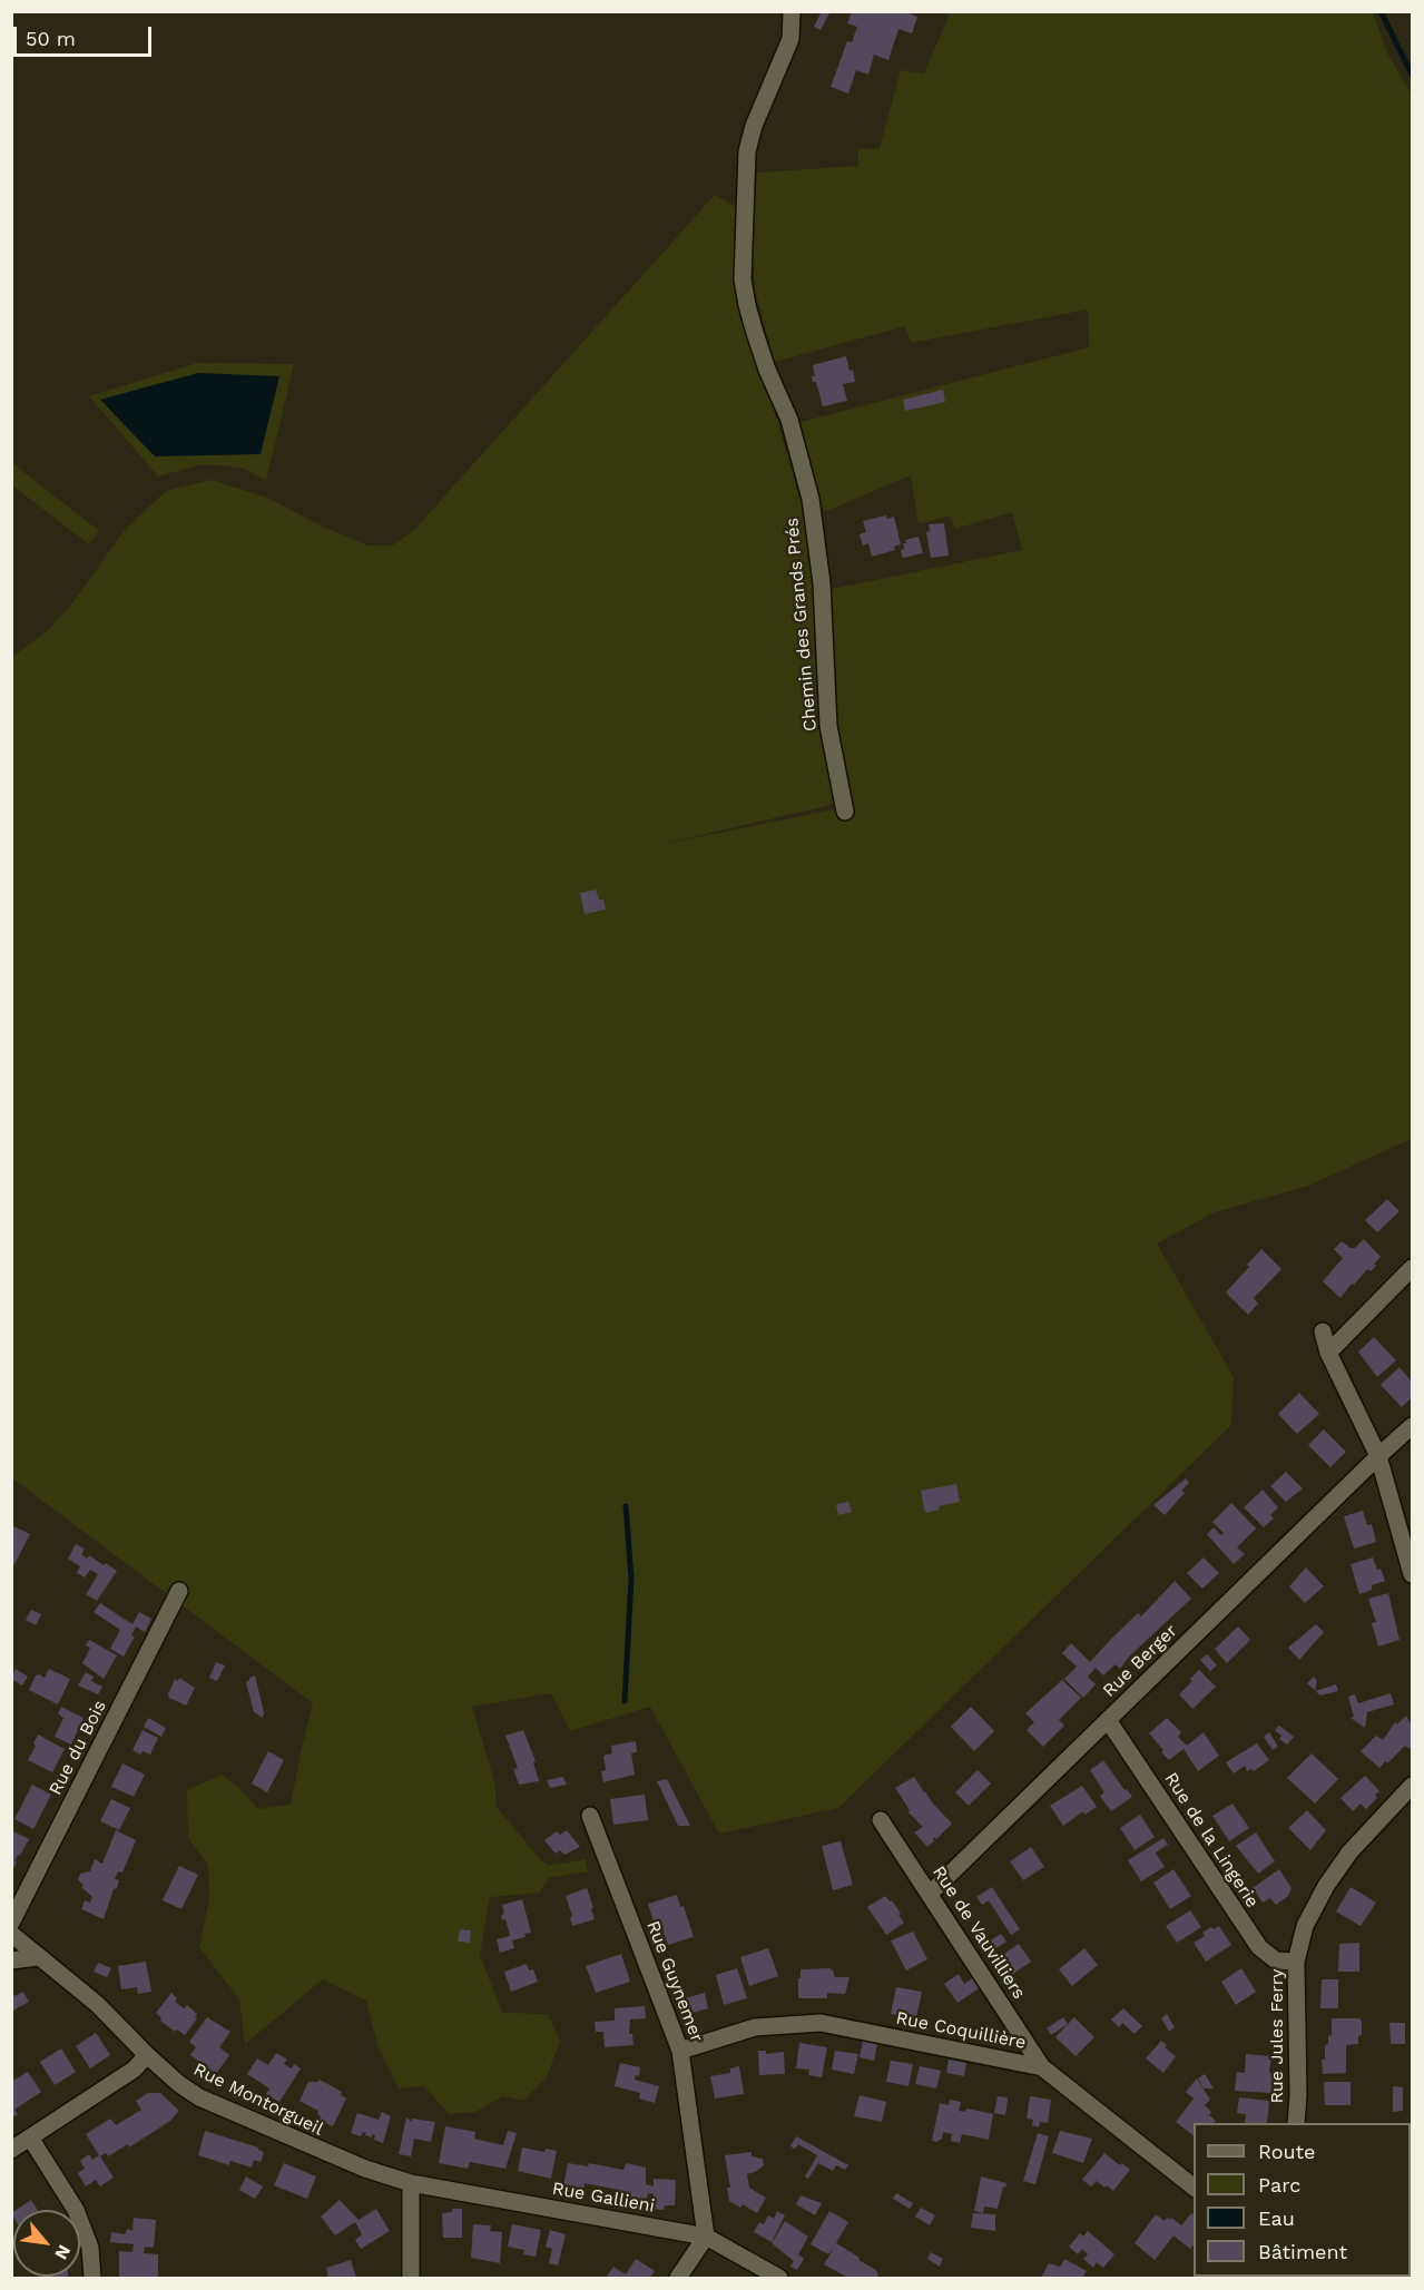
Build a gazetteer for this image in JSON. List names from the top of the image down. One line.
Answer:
{"streets":{"street":["Chemin des Grands Prés","Rue Berger","Rue du Bois","Rue de la Lingerie","Rue de Vauvilliers","Rue Guynemer","Rue Coquillière","Rue Jules Ferry","Rue Montorgueil","Rue Gallieni"]},"crossings":[["Rue Berger","Rue de la Lingerie"],["Rue Berger","Rue de Vauvilliers"],["Rue de la Lingerie","Rue Jules Ferry"],["Rue de Vauvilliers","Rue Coquillière"],["Rue Guynemer","Rue Coquillière"],["Rue Guynemer","Rue Gallieni"],["Rue Montorgueil","Rue Gallieni"]],"legend":["Route","Parc","Eau","Bâtiment"],"scale_bar":"50 m","north":"bottom right"}
